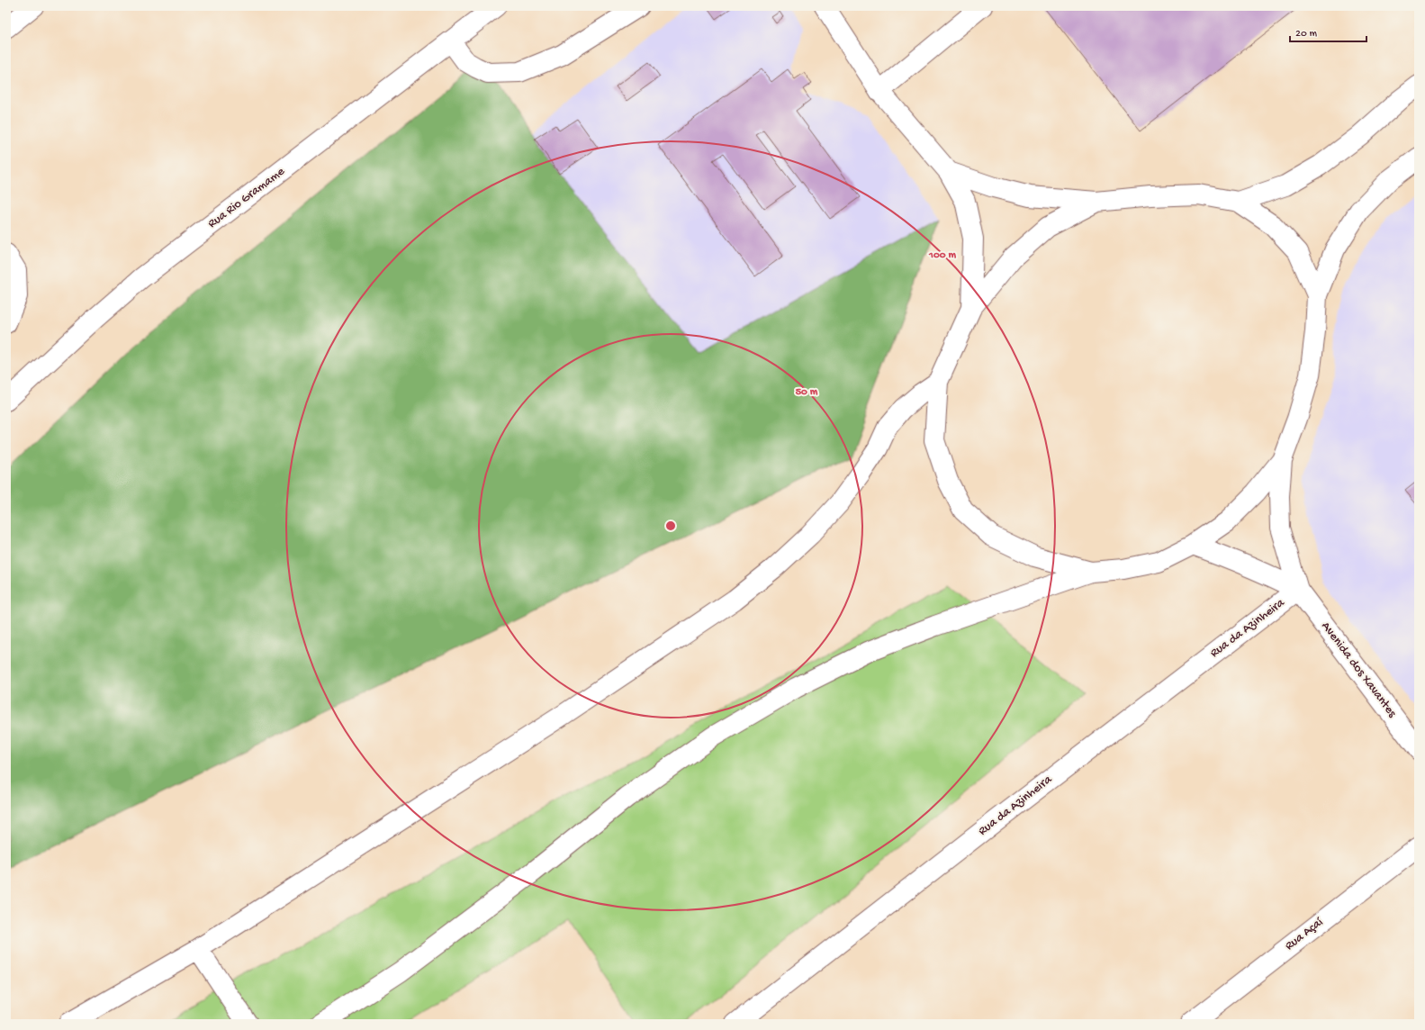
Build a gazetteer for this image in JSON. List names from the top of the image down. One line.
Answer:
{"streets":{"main road":["Rua Rio Gramame","Rua da Azinheira","Avenida dos Xavantes","Rua Açaí"]},"crossings":[["Rua da Azinheira","Avenida dos Xavantes"]],"scale_bar":"20 m","rings":["100 m","50 m"]}
